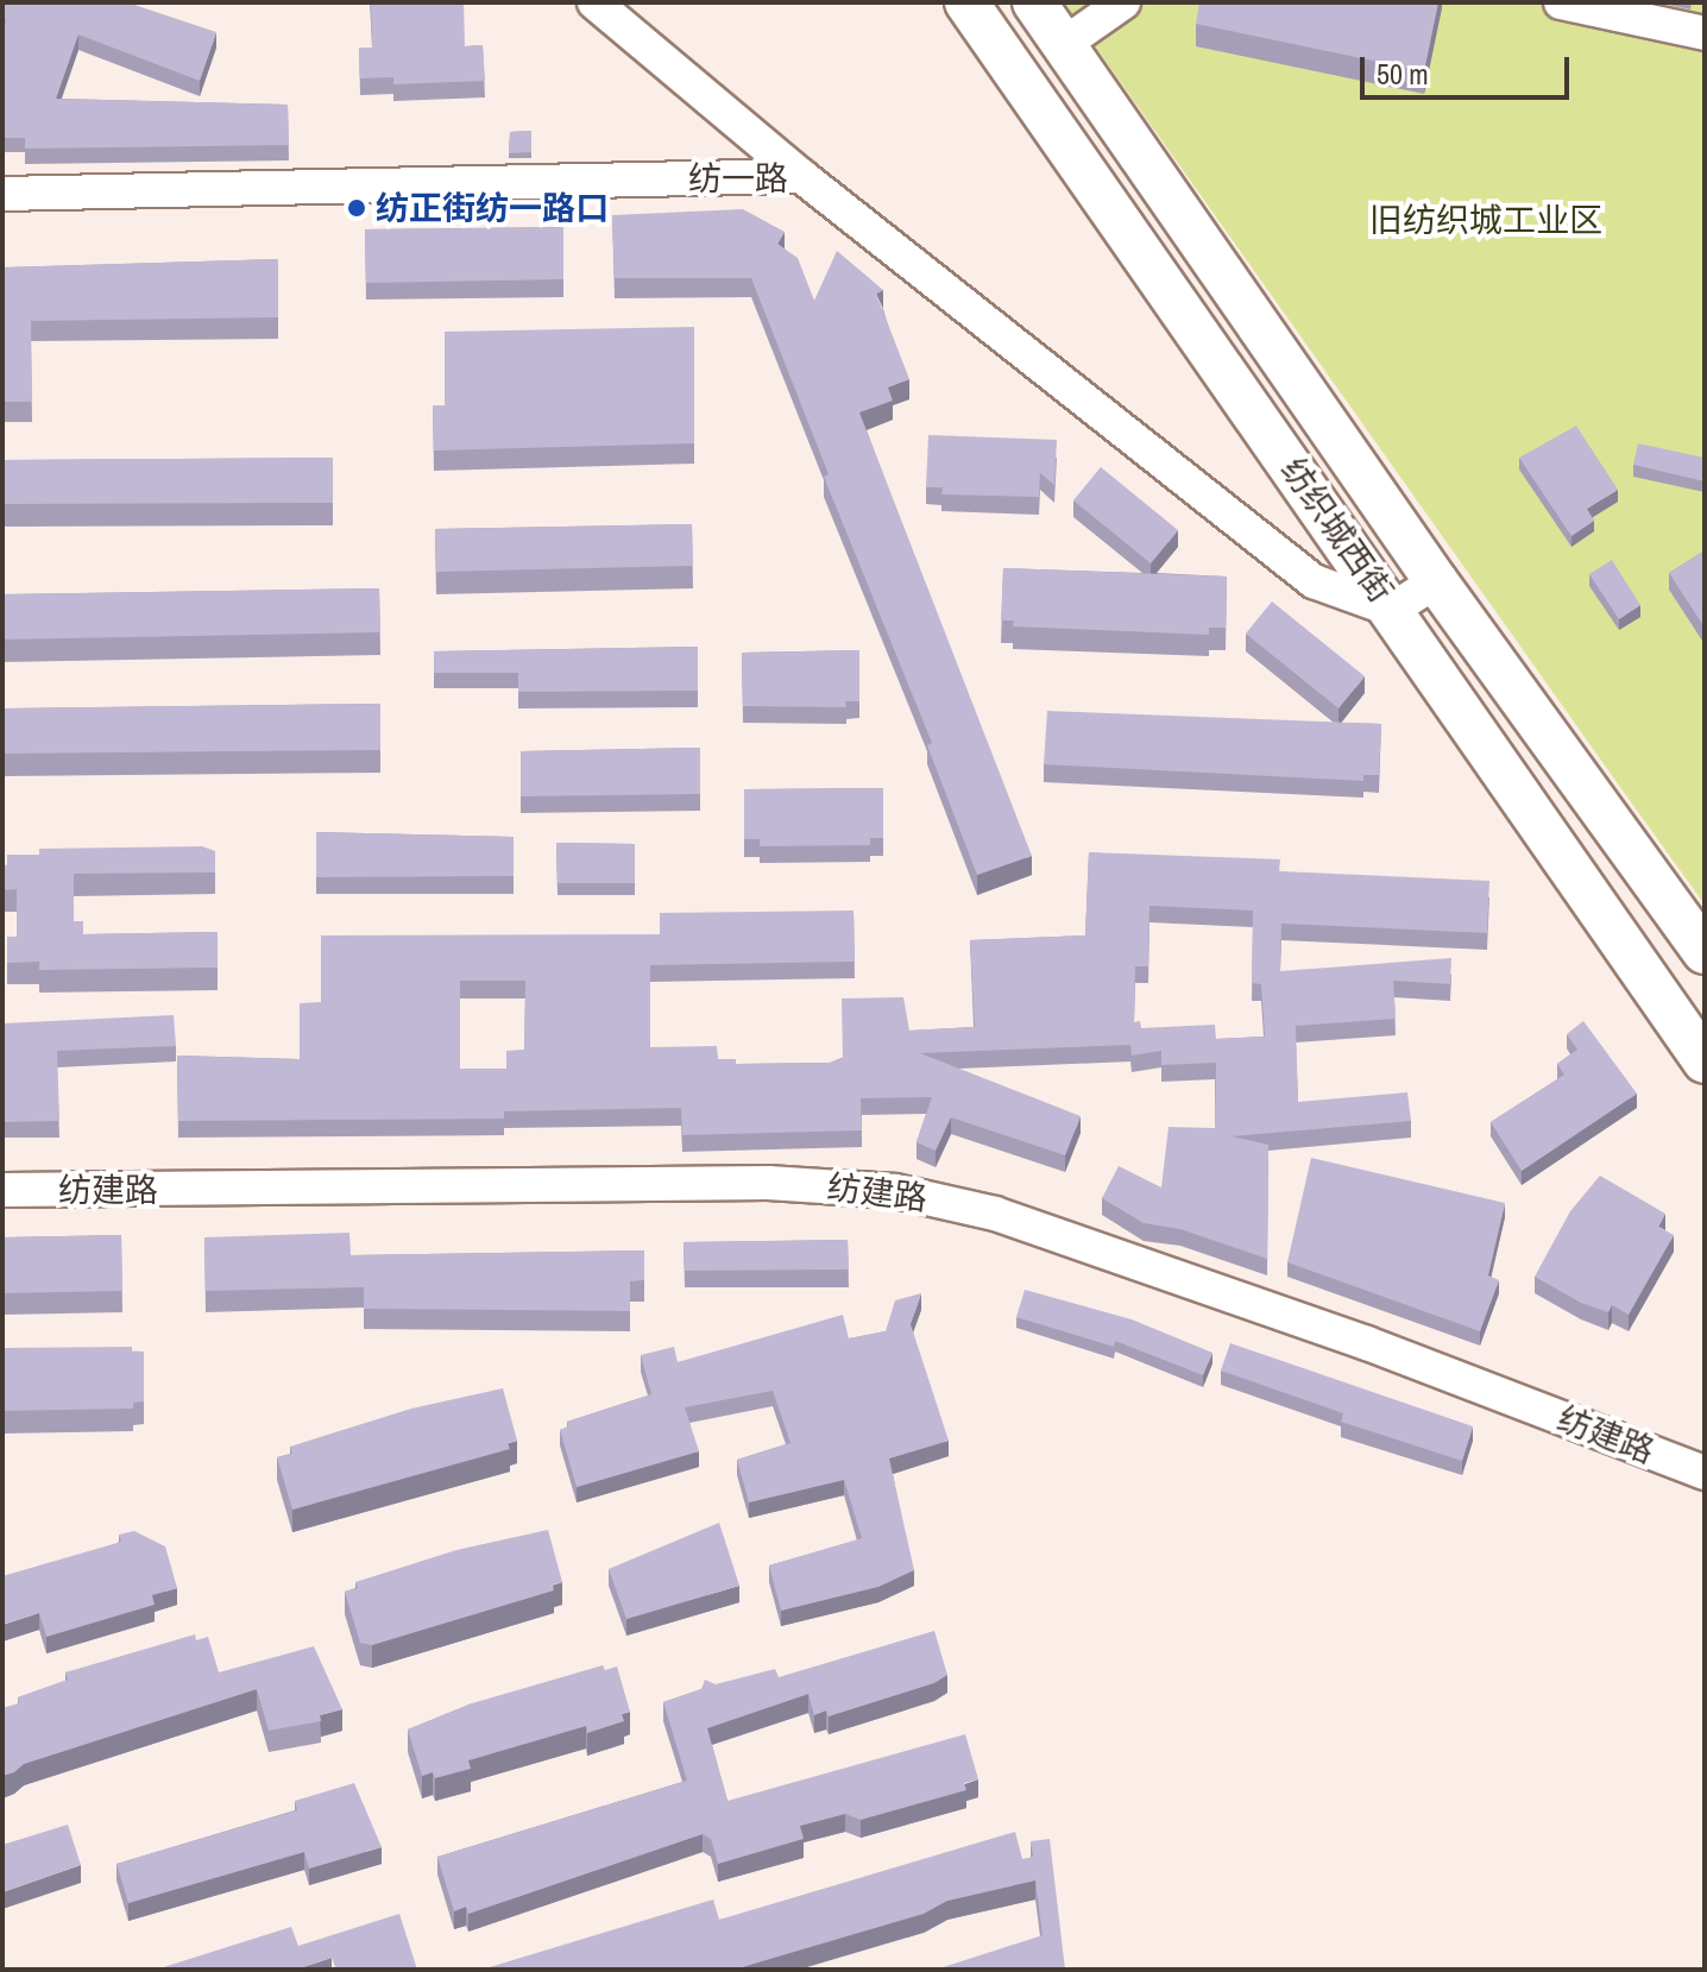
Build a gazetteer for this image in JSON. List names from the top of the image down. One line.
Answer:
{"streets":{"main road":["纺织城西街"],"street":["纺一路","纺建路"]},"crossings":[["纺一路","纺织城西街"]],"parks":["旧纺织城工业区"],"places":["纺正街纺一路口"],"scale_bar":"50 m"}
